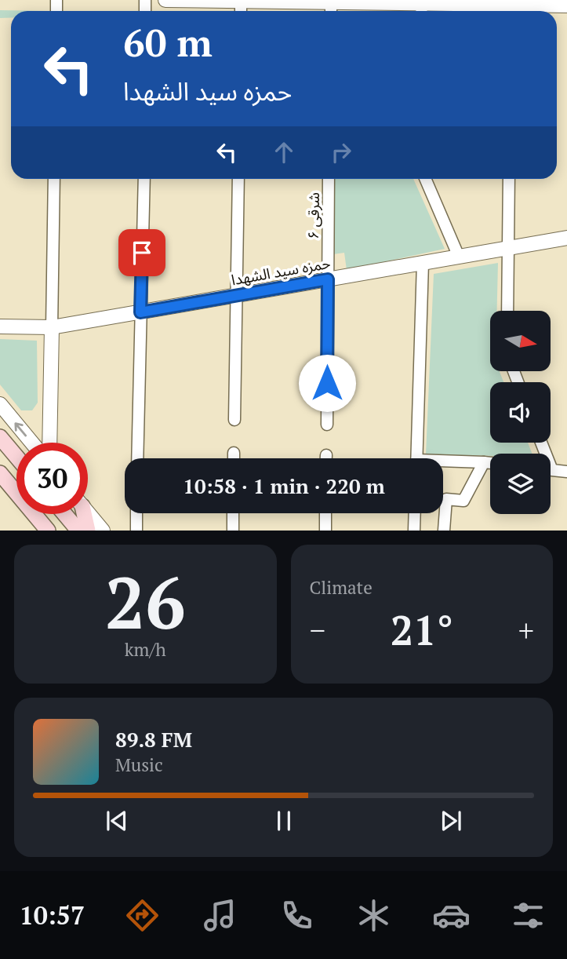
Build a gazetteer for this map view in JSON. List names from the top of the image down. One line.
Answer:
{"streets":{"street":["۶ شرقی","حمزه سید الشهدا"]},"crossings":[["۶ شرقی","حمزه سید الشهدا"]],"north":"right","page":{"turn":["60 m","حمزه سید الشهدا"],"limit":"30","trip":"10:58 · 1 min · 220 m","tile":[["26","km/h"],"Climate"],"heat":["−","21°","+"],"song":["89.8 FM","Music"],"tabs":"10:57"}}
